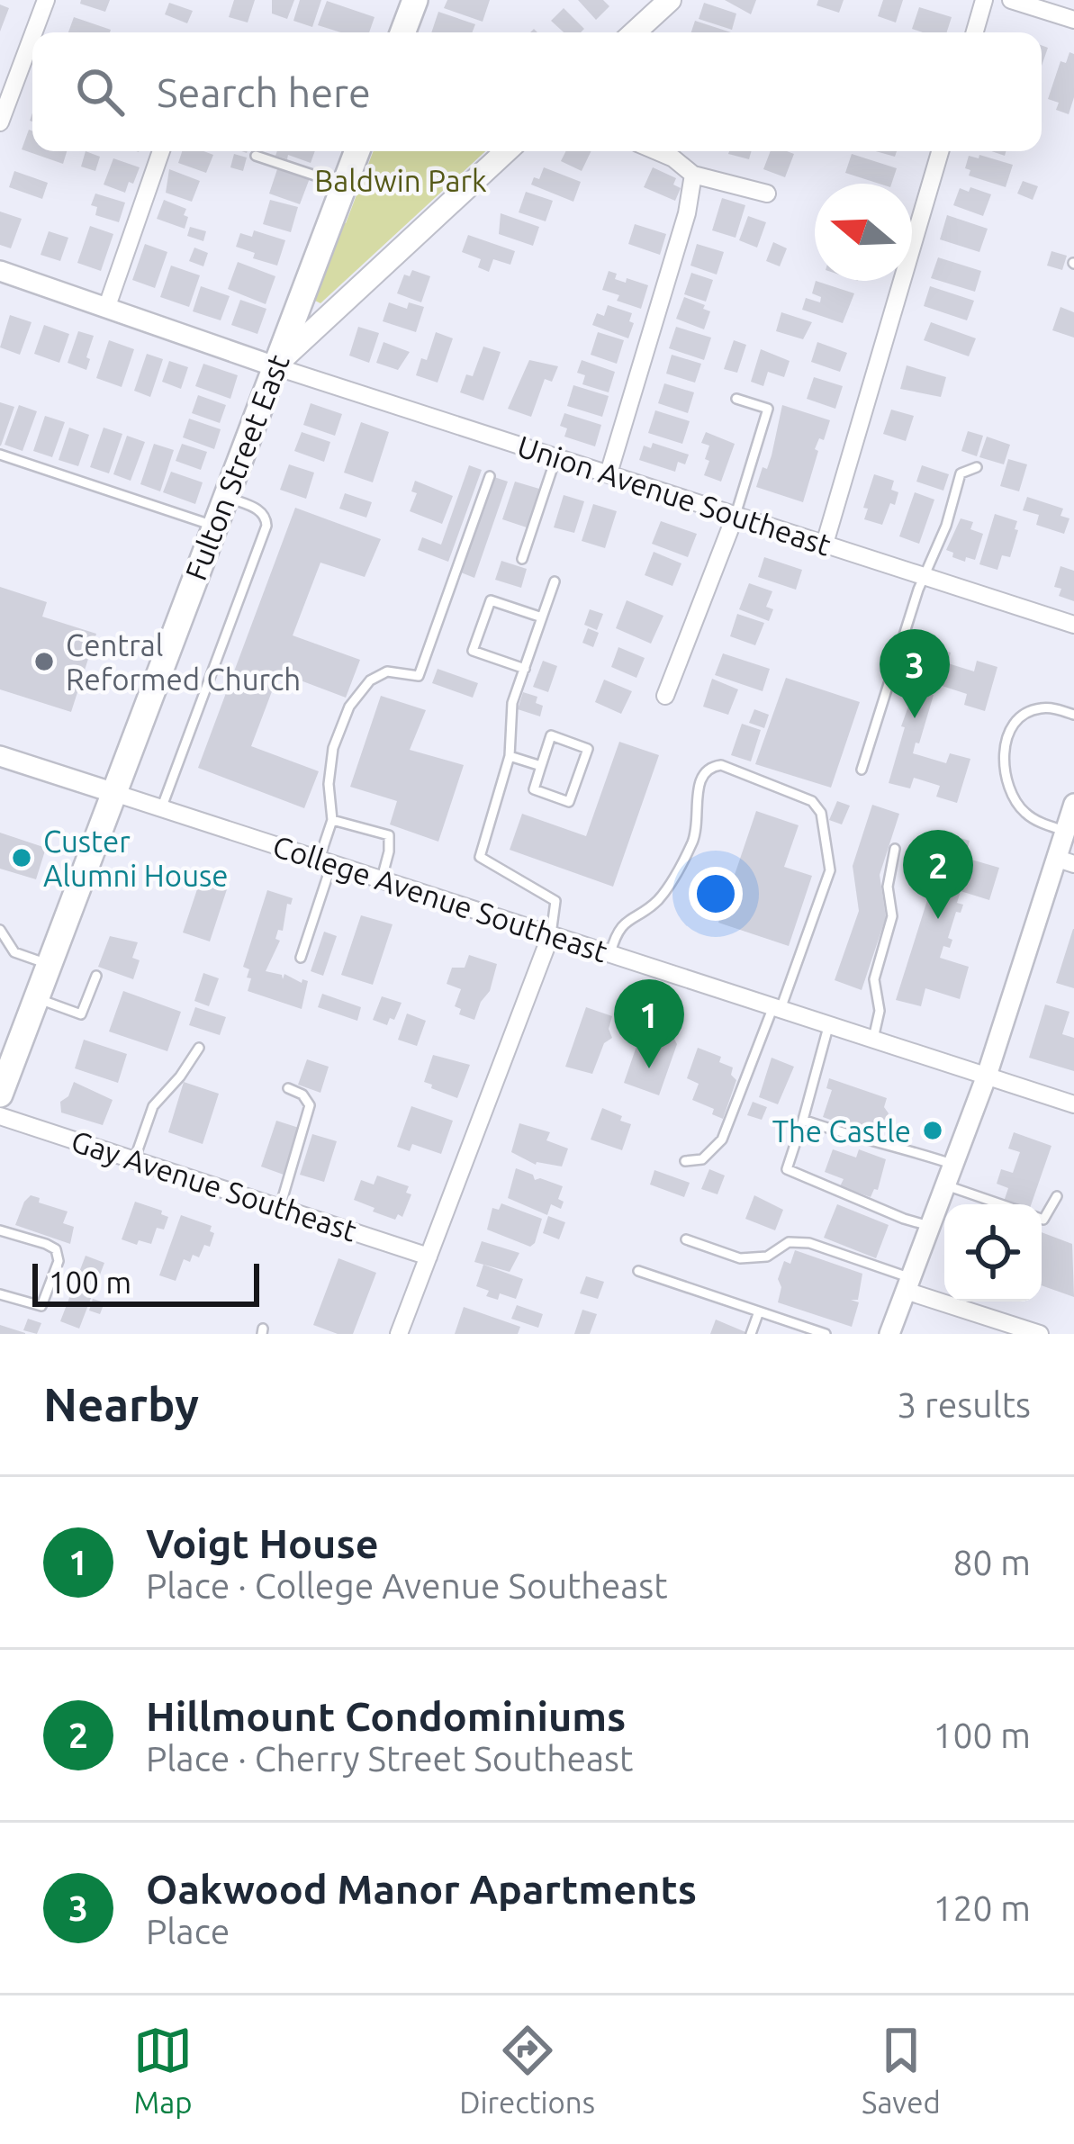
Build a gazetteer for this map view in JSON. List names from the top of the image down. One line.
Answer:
{"streets":{"main road":["Fulton Street East"],"street":["Union Avenue Southeast","College Avenue Southeast","Gay Avenue Southeast"]},"crossings":[["Fulton Street East","Union Avenue Southeast"],["Fulton Street East","College Avenue Southeast"]],"parks":["Baldwin Park"],"places":["Central Reformed Church","Custer Alumni House","The Castle"],"scale_bar":"100 m","north":"left","page":{"search":"Search here","pins":["3","2","1"],"scale":"100 m","heading":["Nearby","3 results"],"list":[{"mark":"1","name":"Voigt House","note":"Place · College Avenue Southeast","value":"80 m"},{"mark":"2","name":"Hillmount Condominiums","note":"Place · Cherry Street Southeast","value":"100 m"},{"mark":"3","name":"Oakwood Manor Apartments","note":"Place","value":"120 m"}],"nav":["Map","Directions","Saved"]}}
